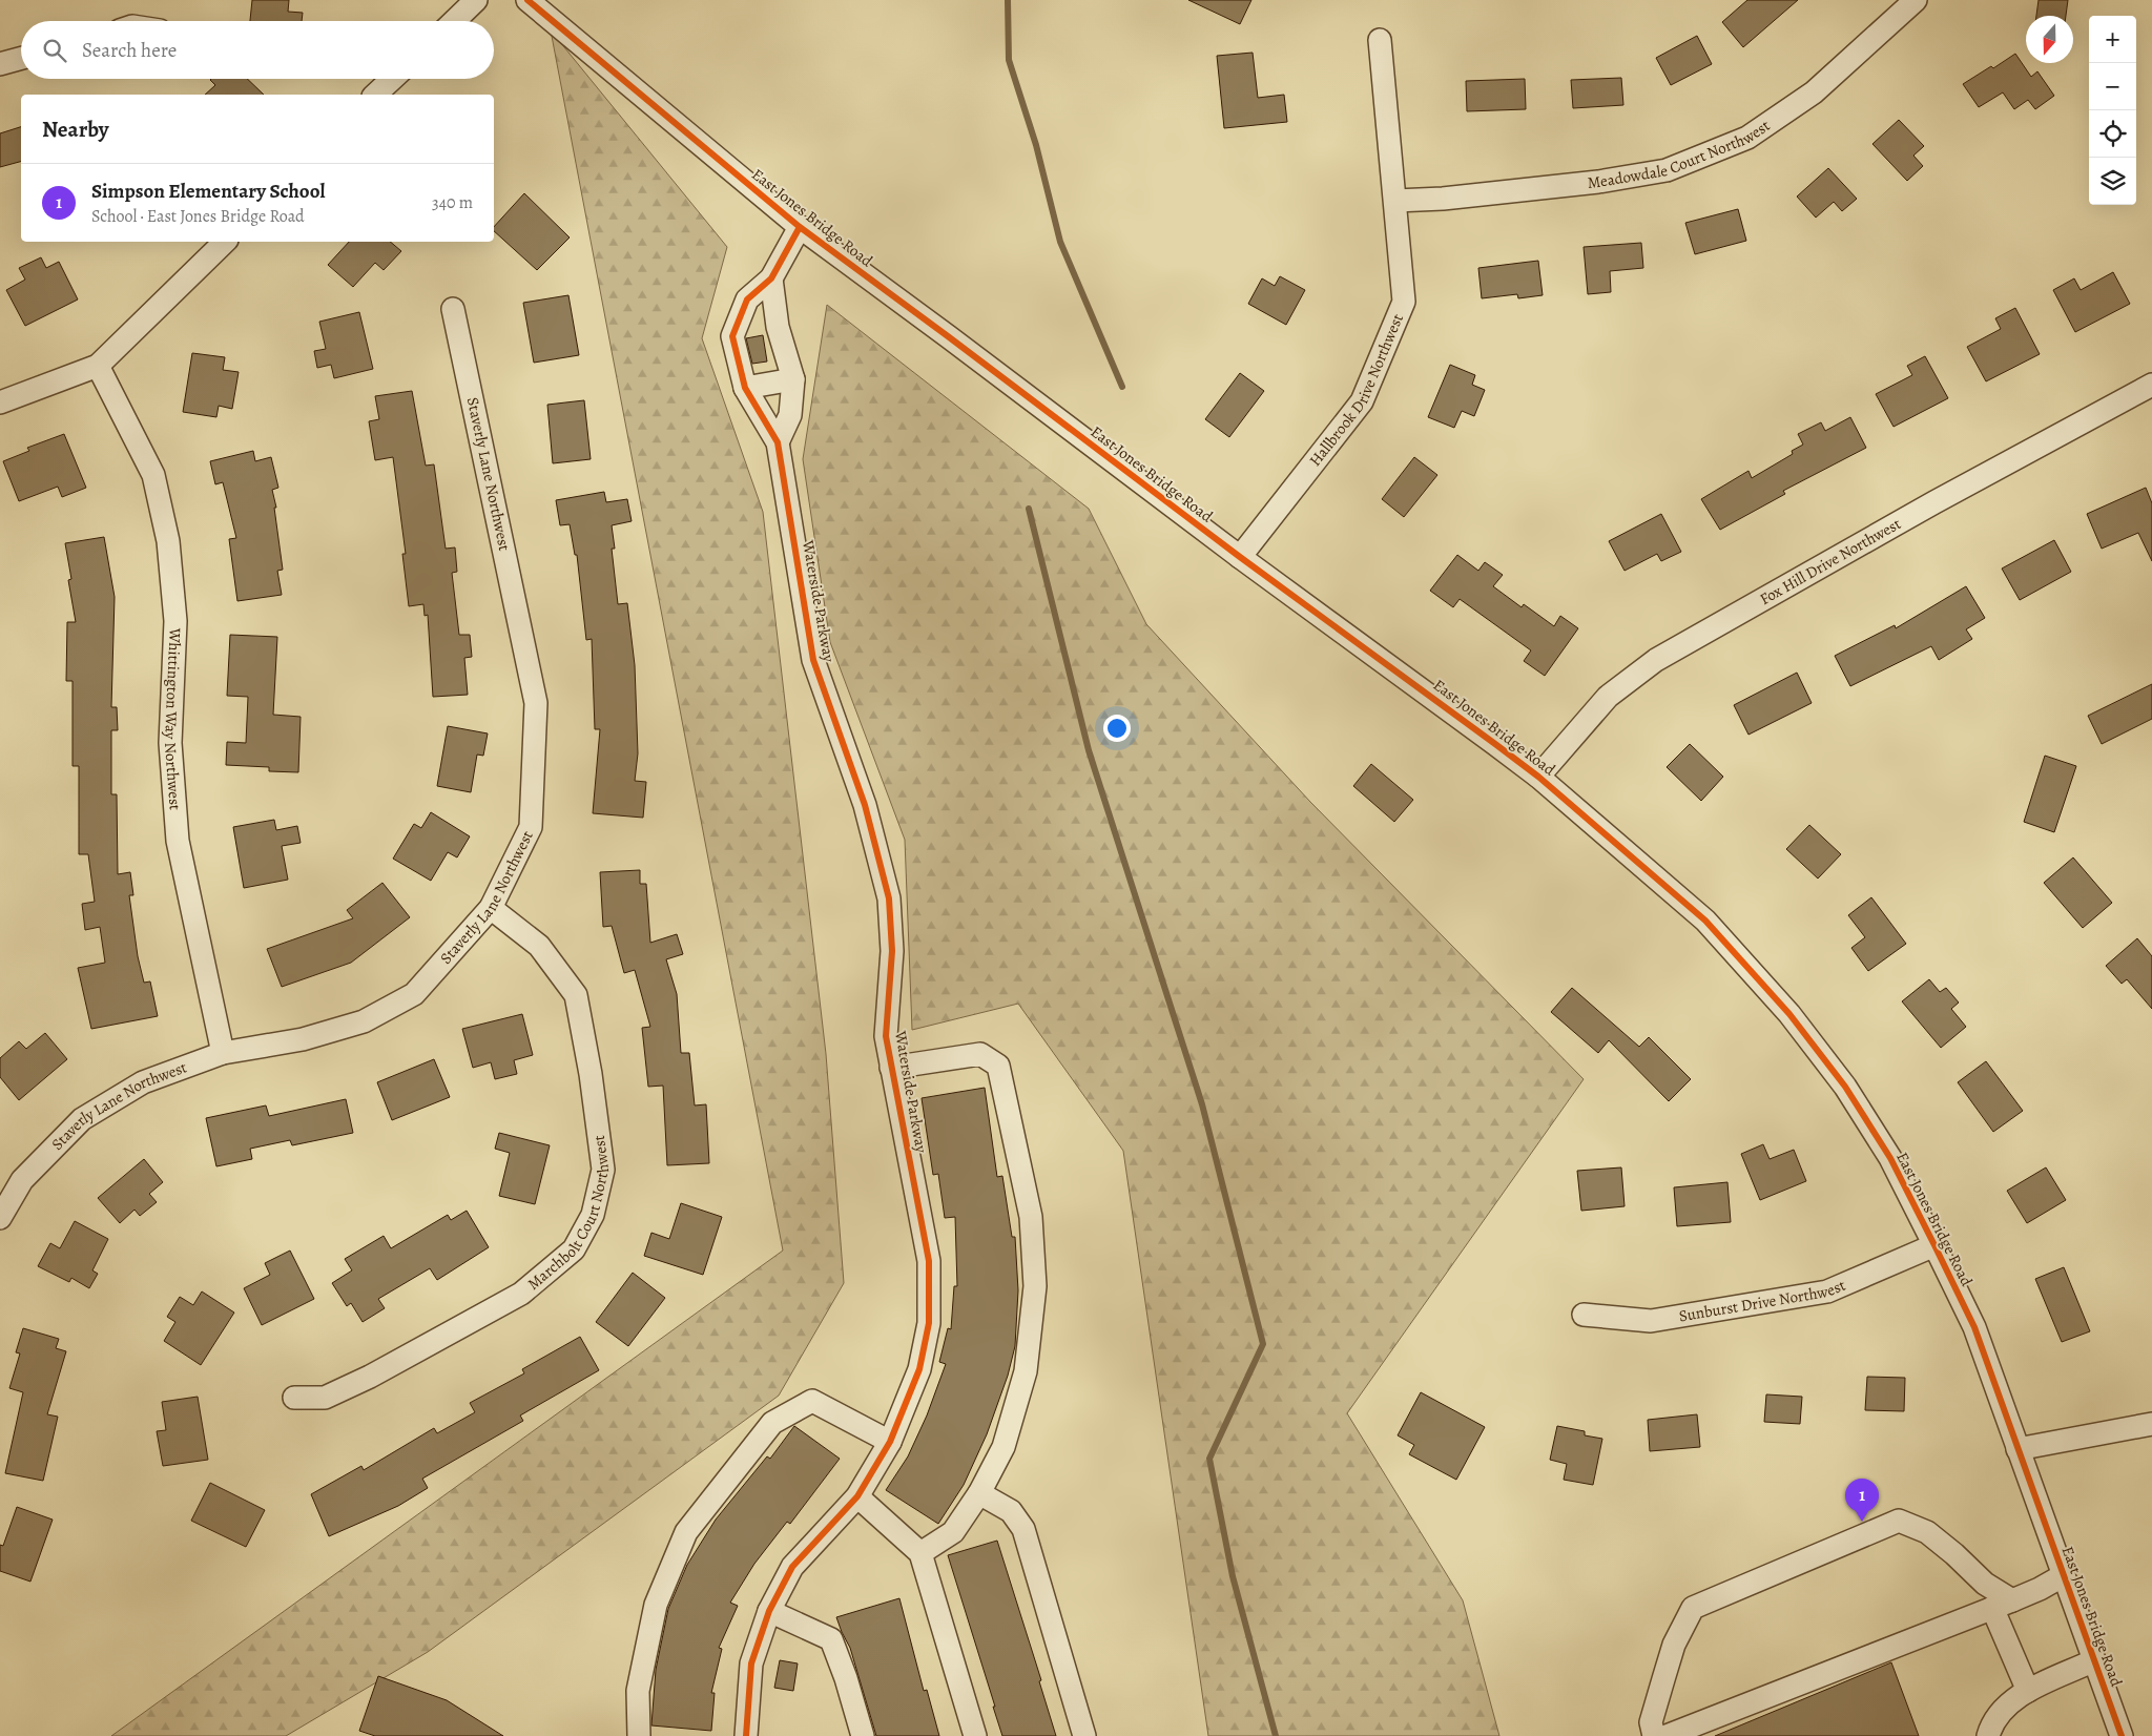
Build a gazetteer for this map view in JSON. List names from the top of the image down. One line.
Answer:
{"streets":{"street":["Meadowdale Court Northwest","East Jones Bridge Road","Hallbrook Drive Northwest","Staverly Lane Northwest","Fox Hill Drive Northwest","Waterside Parkway","Whittington Way Northwest","Marchbolt Court Northwest","Sunburst Drive Northwest"]},"crossings":[["Meadowdale Court Northwest","Hallbrook Drive Northwest"],["East Jones Bridge Road","Hallbrook Drive Northwest"],["East Jones Bridge Road","Fox Hill Drive Northwest"],["East Jones Bridge Road","Waterside Parkway"],["East Jones Bridge Road","Sunburst Drive Northwest"],["Staverly Lane Northwest","Whittington Way Northwest"],["Staverly Lane Northwest","Marchbolt Court Northwest"]],"north":"bottom","page":{"map_buttons":["+","−"],"search":"Search here","heading":"Nearby","list":[{"mark":"1","name":"Simpson Elementary School","note":"School · East Jones Bridge Road","value":"340 m"}],"pins":"1"}}
